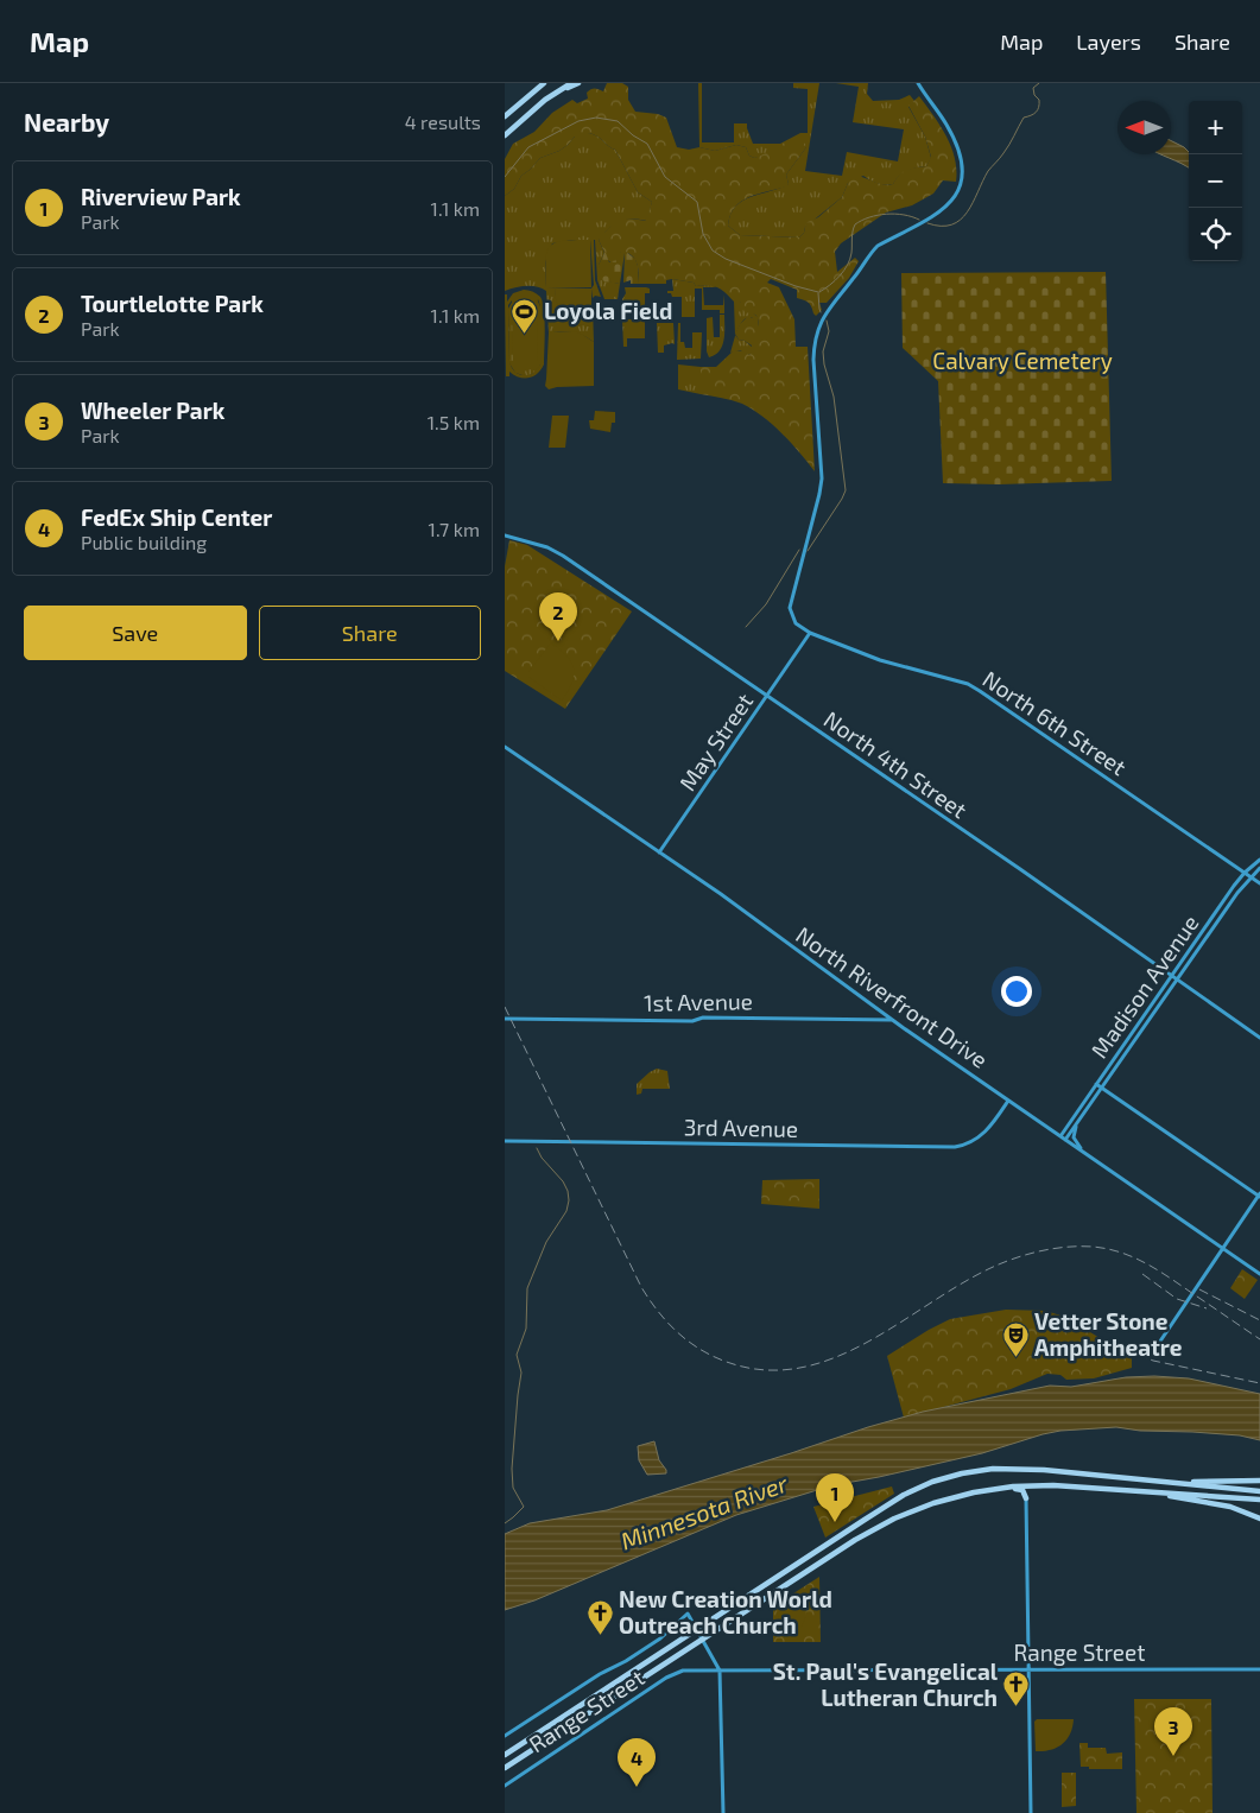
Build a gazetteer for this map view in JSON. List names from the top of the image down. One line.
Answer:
{"streets":{"street":["North 6th Street","May Street","North 4th Street","Madison Avenue","North Riverfront Drive","1st Avenue","3rd Avenue","Range Street"]},"crossings":[["North 6th Street","May Street"],["North 6th Street","Madison Avenue"],["May Street","North 4th Street"],["May Street","North Riverfront Drive"],["North 4th Street","Madison Avenue"],["Madison Avenue","North Riverfront Drive"],["North Riverfront Drive","1st Avenue"],["North Riverfront Drive","3rd Avenue"]],"water":["Minnesota River"],"parks":["Calvary Cemetery"],"places":{"sports":["Loyola Field"],"theatre":["Vetter Stone Amphitheatre"],"church":["New Creation World Outreach Church","St. Paul's Evangelical Lutheran Church"]},"north":"left","page":{"header":"Map","nav":["Map","Layers","Share"],"heading":["Nearby","4 results"],"map_buttons":["+","−"],"list":[{"mark":"1","name":"Riverview Park","note":"Park","value":"1.1 km"},{"mark":"2","name":"Tourtlelotte Park","note":"Park","value":"1.1 km"},{"mark":"3","name":"Wheeler Park","note":"Park","value":"1.5 km"},{"mark":"4","name":"FedEx Ship Center","note":"Public building","value":"1.7 km"}],"buttons":["Save","Share"],"pins":["2","1","3","4"]}}
